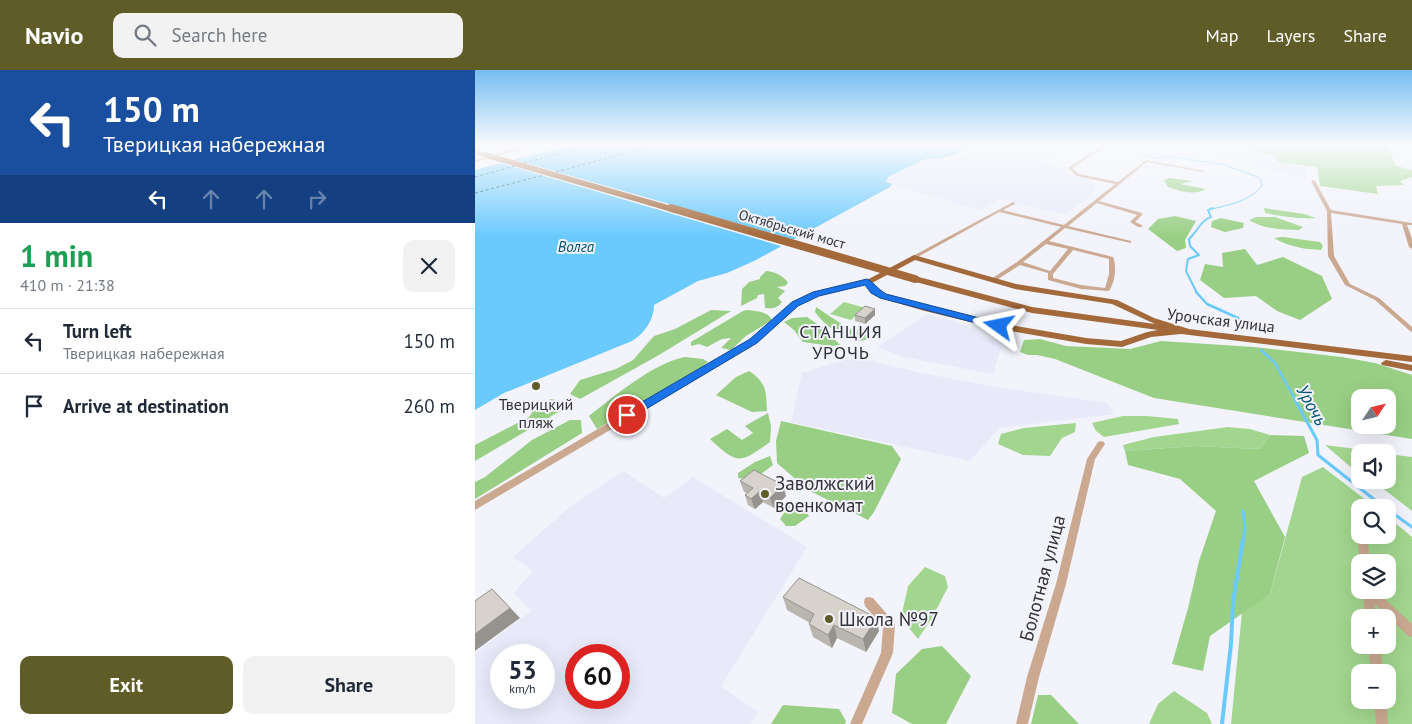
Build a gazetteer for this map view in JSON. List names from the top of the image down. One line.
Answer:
{"streets":{"main road":["Октябрьский мост","Урочская улица"],"street":["Болотная улица"]},"crossings":[["Октябрьский мост","Урочская улица"]],"districts":["СТАНЦИЯ УРОЧЬ"],"water":["Волга","Урочь"],"places":["Тверицкий пляж","Заволжский военкомат","Школа №97"],"north":"top right","page":{"header":"Navio","search":"Search here","nav":["Map","Layers","Share"],"turn":["150 m","Тверицкая набережная"],"heading":["1 min","410 m · 21:38"],"list":[{"name":"Turn left","note":"Тверицкая набережная","value":"150 m"},{"name":"Arrive at destination","value":"260 m"}],"map_buttons":["+","−"],"speed":"53 km/h","limit":"60","buttons":["Exit","Share"]}}
